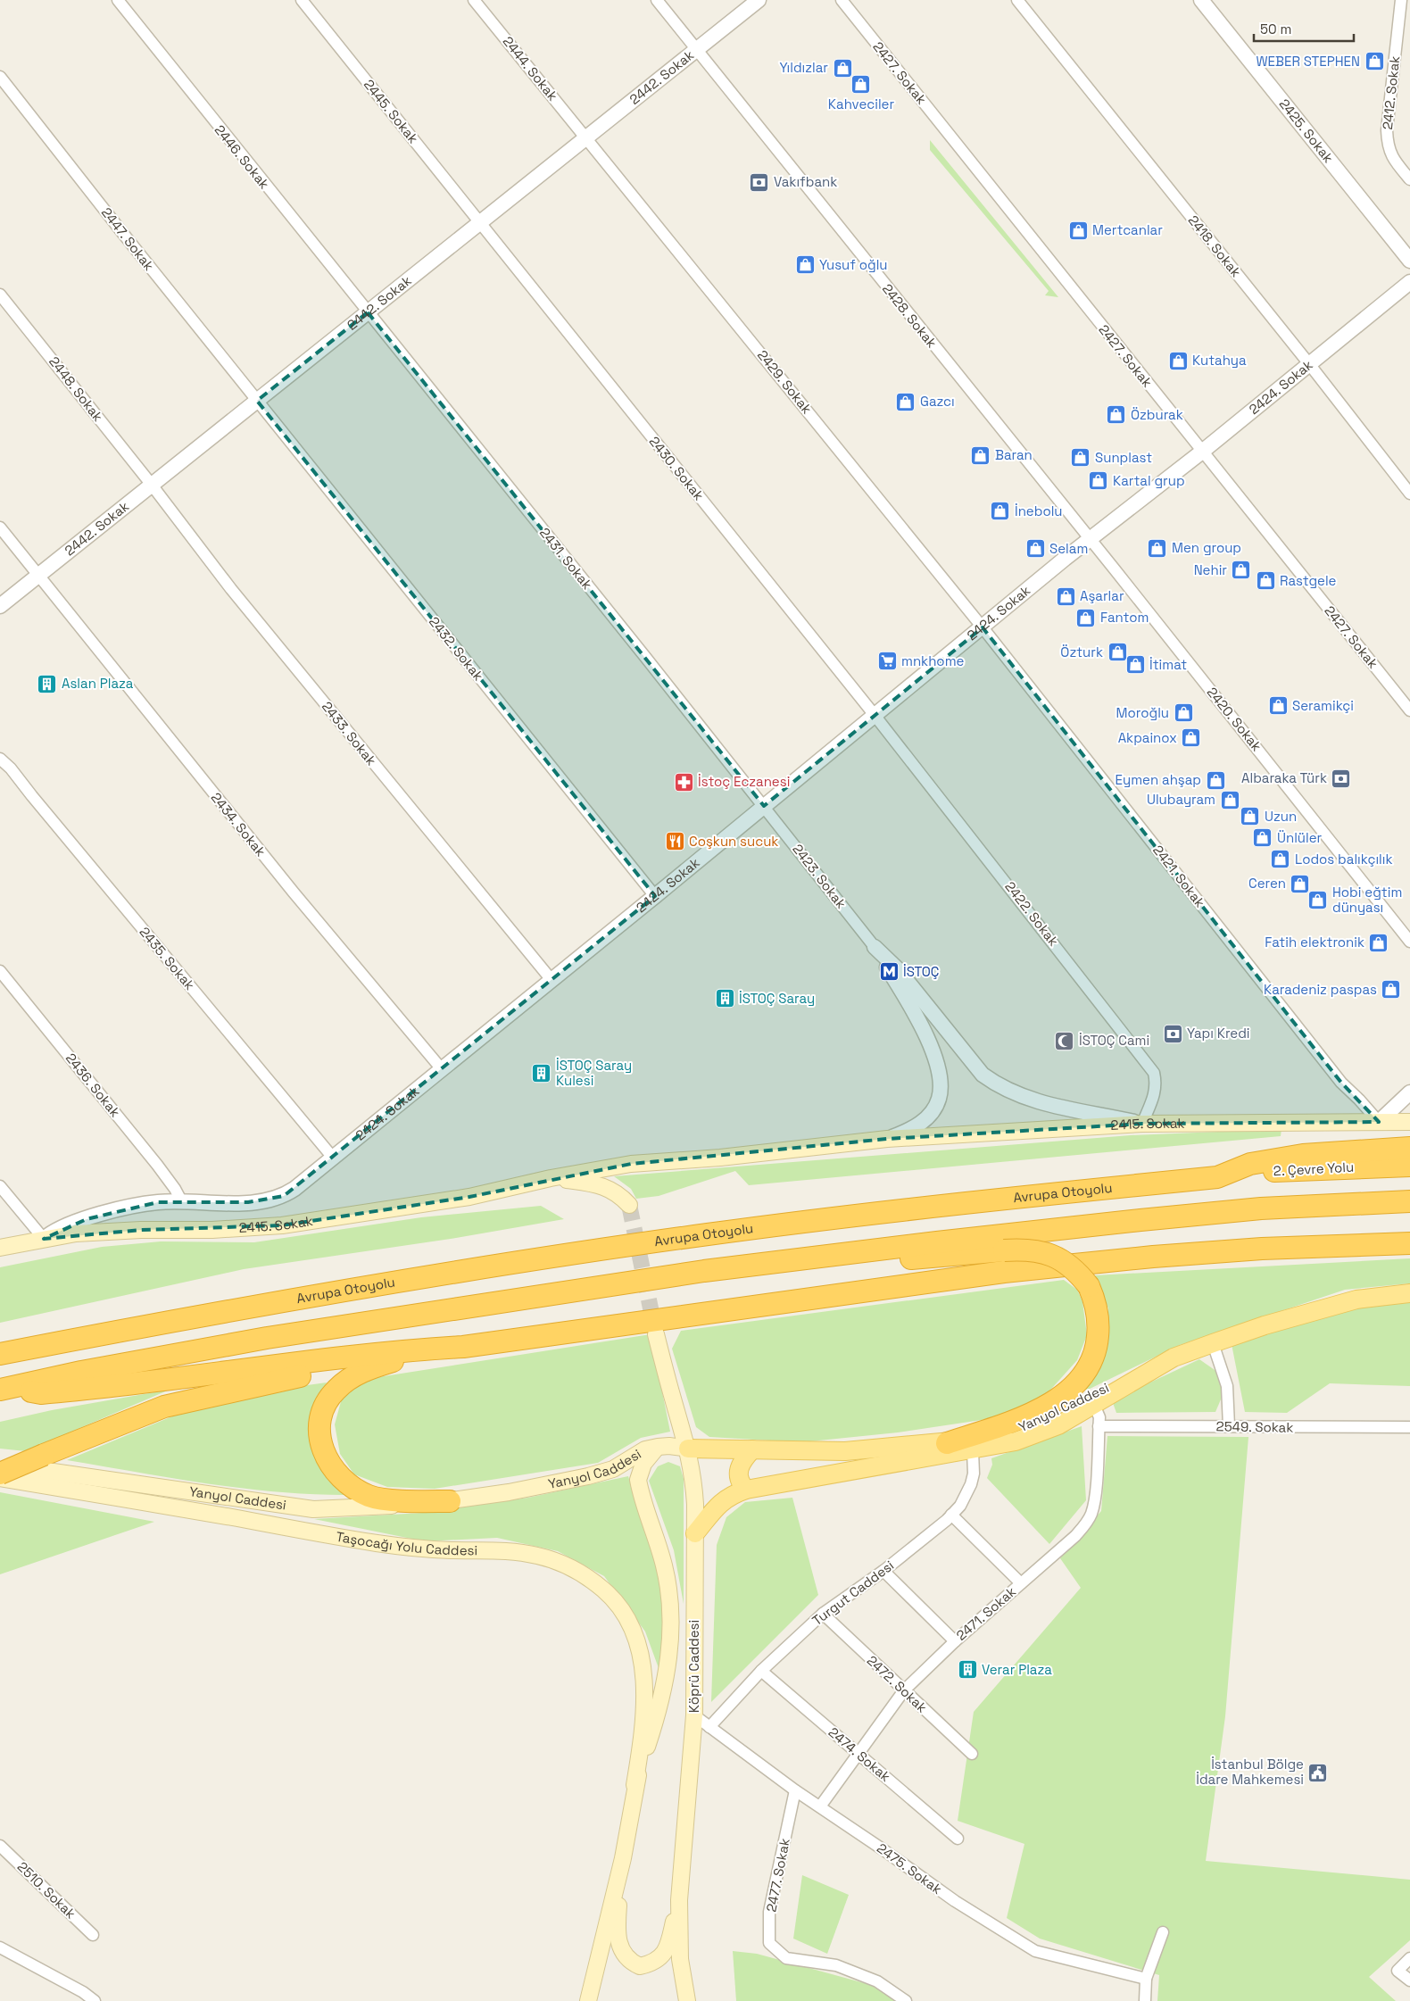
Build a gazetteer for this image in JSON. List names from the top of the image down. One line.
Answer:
{"streets":{"highway":["2. Çevre Yolu","Avrupa Otoyolu"],"main road":["2415. Sokak","Yanyol Caddesi","Taşocağı Yolu Caddesi","Köprü Caddesi"],"street":["2444. Sokak","2427. Sokak","2442. Sokak","2412. Sokak","2445. Sokak","2425. Sokak","2446. Sokak","2447. Sokak","2418. Sokak","2428. Sokak","2429. Sokak","2424. Sokak","2448. Sokak","2430. Sokak","2431. Sokak","2432. Sokak","2420. Sokak","2433. Sokak","2434. Sokak","2423. Sokak","2421. Sokak","2422. Sokak","2435. Sokak","2436. Sokak","2549. Sokak","Turgut Caddesi","2471. Sokak","2472. Sokak","2474. Sokak","2475. Sokak","2477. Sokak","2510. Sokak"]},"crossings":[["2444. Sokak","2442. Sokak"],["2444. Sokak","2429. Sokak"],["2427. Sokak","2424. Sokak"],["2442. Sokak","2445. Sokak"],["2442. Sokak","2446. Sokak"],["2442. Sokak","2447. Sokak"],["2442. Sokak","2428. Sokak"],["2442. Sokak","2429. Sokak"],["2442. Sokak","2448. Sokak"],["2442. Sokak","2430. Sokak"],["2442. Sokak","2431. Sokak"],["2442. Sokak","2432. Sokak"],["2442. Sokak","2433. Sokak"],["2442. Sokak","2434. Sokak"],["2445. Sokak","2430. Sokak"],["2446. Sokak","2431. Sokak"],["2447. Sokak","2432. Sokak"],["2418. Sokak","2424. Sokak"],["2428. Sokak","2424. Sokak"],["2428. Sokak","2420. Sokak"],["2429. Sokak","2424. Sokak"],["2429. Sokak","2421. Sokak"],["2424. Sokak","2430. Sokak"],["2424. Sokak","2431. Sokak"],["2424. Sokak","2432. Sokak"],["2424. Sokak","2420. Sokak"],["2424. Sokak","2433. Sokak"],["2424. Sokak","2434. Sokak"],["2424. Sokak","2423. Sokak"],["2424. Sokak","2421. Sokak"],["2424. Sokak","2422. Sokak"],["2424. Sokak","2435. Sokak"],["2424. Sokak","2436. Sokak"],["2424. Sokak","2415. Sokak"],["2448. Sokak","2433. Sokak"],["2430. Sokak","2422. Sokak"],["2431. Sokak","2423. Sokak"],["2421. Sokak","2415. Sokak"],["2422. Sokak","2415. Sokak"],["2. Çevre Yolu","Avrupa Otoyolu"],["Yanyol Caddesi","Köprü Caddesi"],["2549. Sokak","2471. Sokak"],["Taşocağı Yolu Caddesi","Köprü Caddesi"],["Turgut Caddesi","2472. Sokak"],["Turgut Caddesi","2474. Sokak"],["Turgut Caddesi","2475. Sokak"],["2471. Sokak","2472. Sokak"],["2471. Sokak","2474. Sokak"],["2471. Sokak","2475. Sokak"],["Köprü Caddesi","2475. Sokak"],["2475. Sokak","2477. Sokak"]],"places":{"shop":["WEBER STEPHEN","Yıldızlar","Kahveciler","Mertcanlar","Yusuf oğlu","Kutahya","Gazcı","Özburak","Baran","Sunplast","Kartal grup","İnebolu","Men group","Selam","Nehir","Rastgele","Aşarlar","Fantom","Özturk","İtimat","Seramikçi","Moroğlu","Akpainox","Eymen ahşap","Ulubayram","Uzun","Ünlüler","Lodos balıkçılık","Ceren","Hobi eğtim dünyası","Fatih elektronik","Karadeniz paspas"],"bank":["Vakıfbank","Albaraka Türk","Yapı Kredi"],"supermarket":["mnkhome"],"building":["Aslan Plaza","İSTOÇ Saray","İSTOÇ Saray Kulesi","Verar Plaza"],"pharmacy":["İstoç Eczanesi"],"restaurant":["Coşkun sucuk"],"metro station":["İSTOÇ"],"mosque":["İSTOÇ Cami"],"public building":["İstanbul Bölge İdare Mahkemesi"]},"scale_bar":"50 m"}
